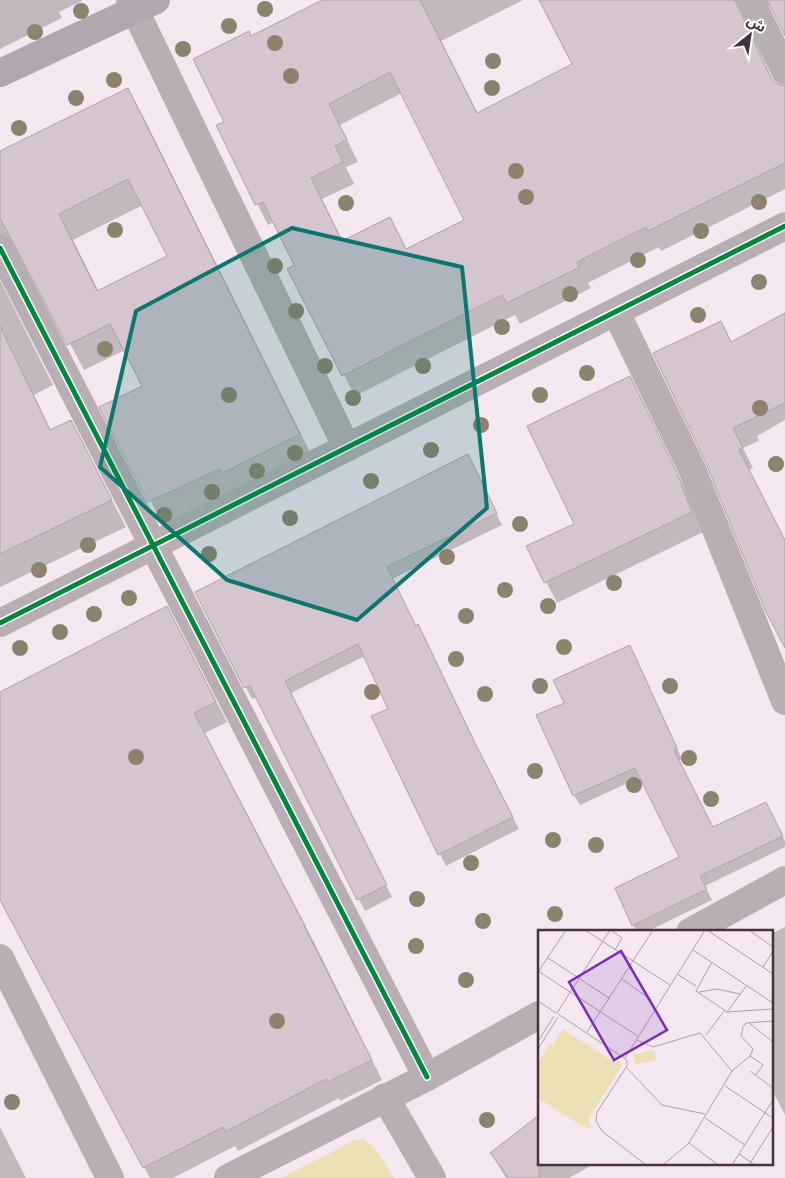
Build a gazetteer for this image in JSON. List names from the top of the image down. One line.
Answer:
{"north":"top right"}
